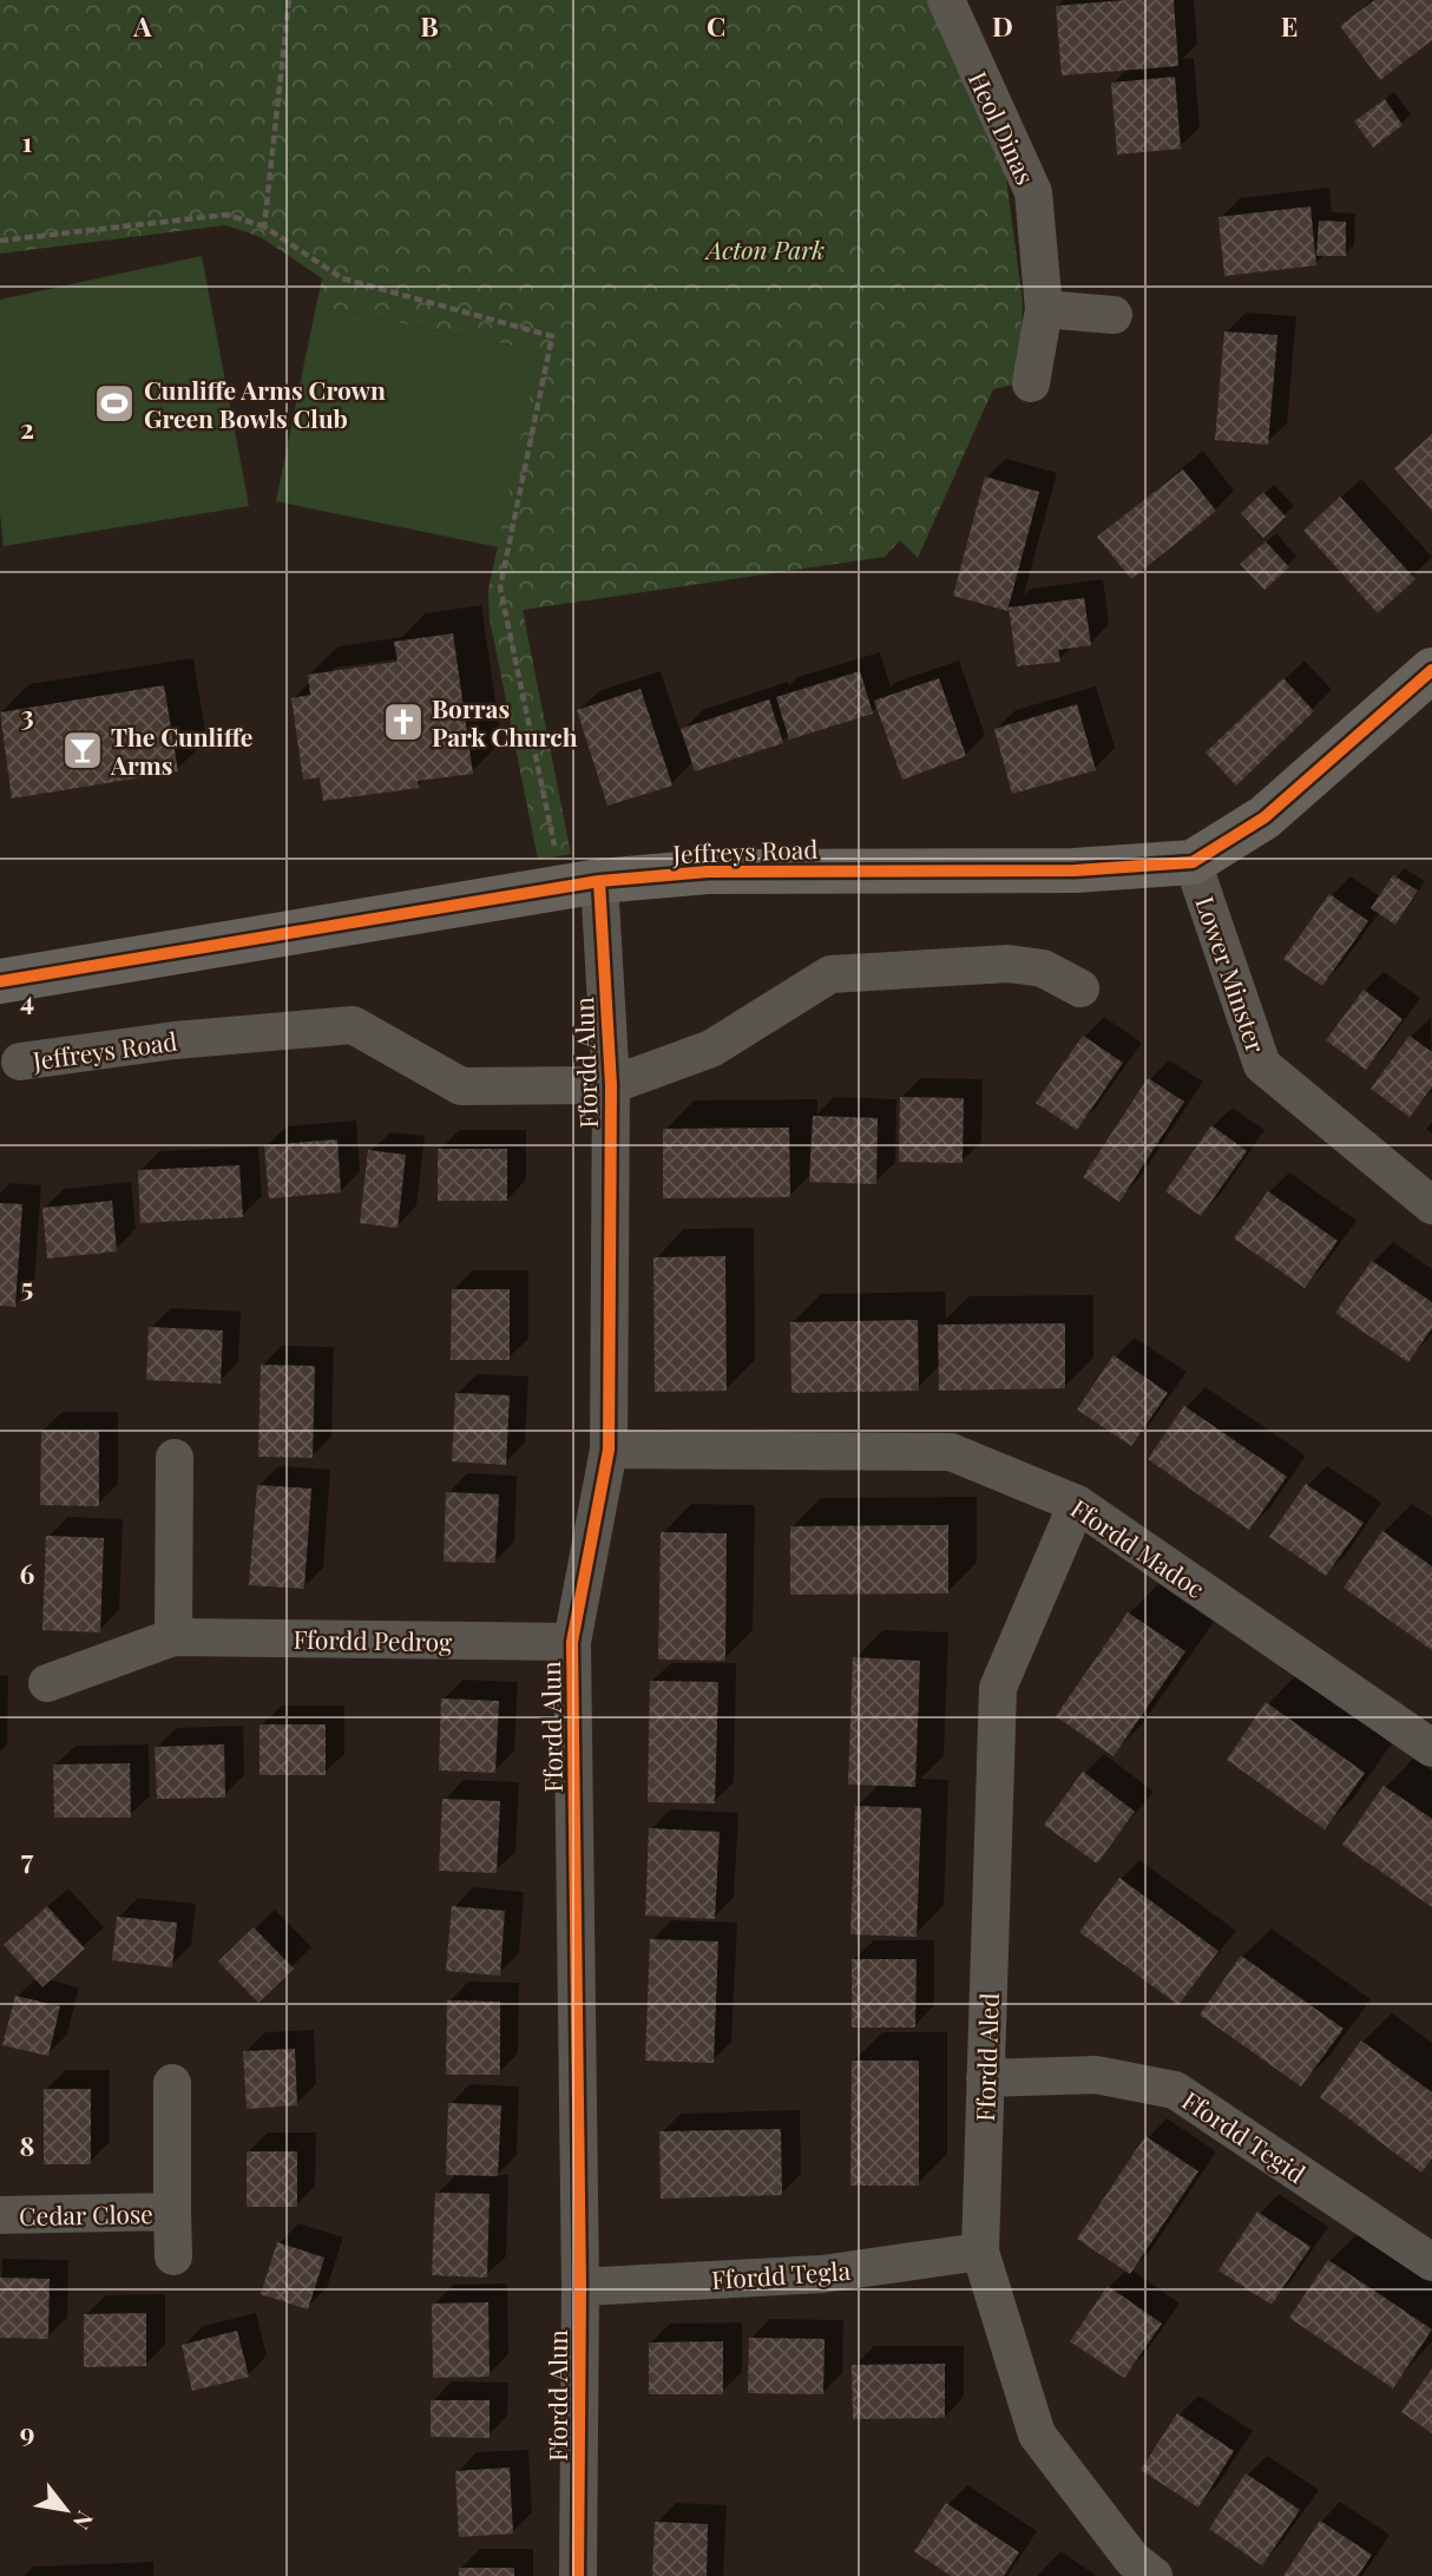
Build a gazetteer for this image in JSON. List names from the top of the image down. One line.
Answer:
{"streets":{"street":["Heol Dinas","Jeffreys Road","Lower Minster","Ffordd Alun","Ffordd Madoc","Ffordd Pedrog","Ffordd Aled","Ffordd Tegid","Cedar Close","Ffordd Tegla"]},"crossings":[["Jeffreys Road","Lower Minster"],["Jeffreys Road","Ffordd Alun"],["Ffordd Alun","Ffordd Madoc"],["Ffordd Alun","Ffordd Pedrog"],["Ffordd Alun","Ffordd Tegla"],["Ffordd Madoc","Ffordd Aled"],["Ffordd Aled","Ffordd Tegid"],["Ffordd Aled","Ffordd Tegla"]],"parks":["Acton Park"],"places":{"sports":["Cunliffe Arms Crown Green Bowls Club"],"church":["Borras Park Church"],"bar":["The Cunliffe Arms"]},"north":"bottom right","grid":{"columns":["A","B","C","D","E"],"rows":["1","2","3","4","5","6","7","8","9"]}}
